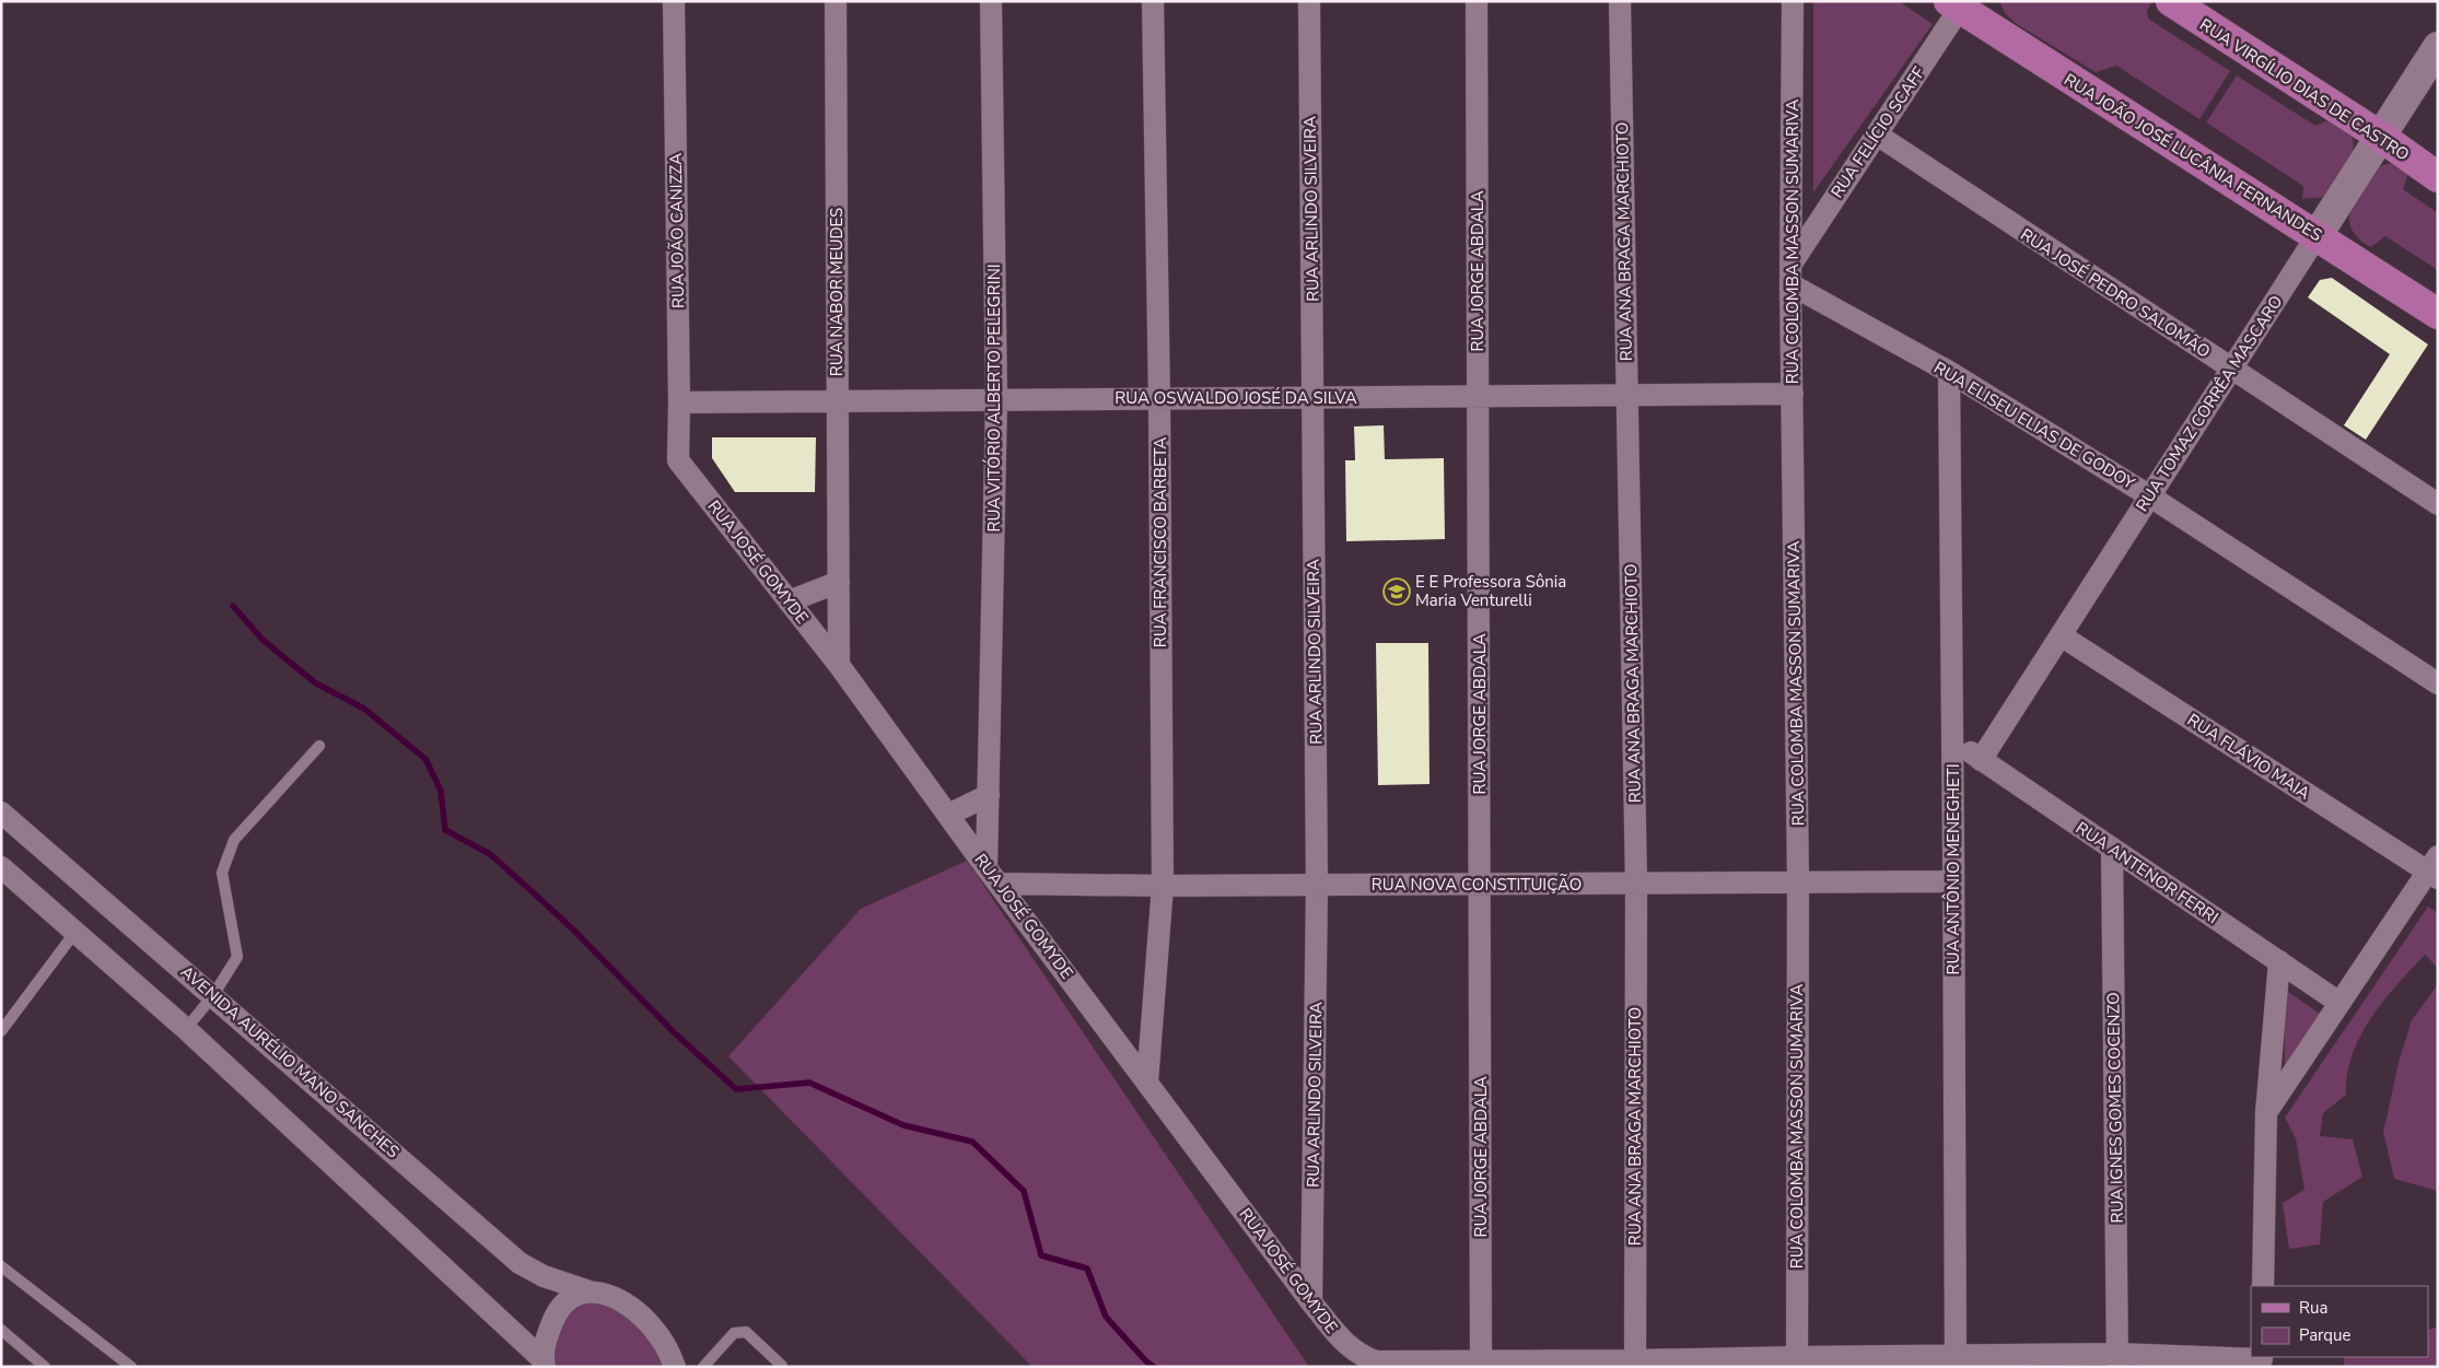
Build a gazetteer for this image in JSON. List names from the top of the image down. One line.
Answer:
{"streets":{"main road":["RUA VIRGÍLIO DIAS DE CASTRO","RUA JOÃO JOSÉ LUCÂNIA FERNANDES","RUA TOMAZ CORRÊA MASCARO"],"street":["RUA FELÍCIO SCAFF","RUA ARLINDO SILVEIRA","RUA JOÃO CANIZZA","RUA ANA BRAGA MARCHIOTO","RUA COLOMBA MASSON SUMARIVA","RUA JORGE ABDALA","RUA NABOR MEUDES","RUA JOSÉ PEDRO SALOMÃO","RUA VITÓRIO ALBERTO PELEGRINI","RUA OSWALDO JOSÉ DA SILVA","RUA ELISEU ELIAS DE GODOY","RUA FRANCISCO BARBETA","RUA JOSÉ GOMYDE","RUA FLÁVIO MAIA","RUA ANTÔNIO MENEGHETI","RUA ANTENOR FERRI","RUA NOVA CONSTITUIÇÃO","AVENIDA AURÉLIO MANO SANCHES","RUA IGNES GOMES COCENZO"]},"crossings":[["RUA VIRGÍLIO DIAS DE CASTRO","RUA TOMAZ CORRÊA MASCARO"],["RUA FELÍCIO SCAFF","RUA JOÃO JOSÉ LUCÂNIA FERNANDES"],["RUA FELÍCIO SCAFF","RUA COLOMBA MASSON SUMARIVA"],["RUA FELÍCIO SCAFF","RUA JOSÉ PEDRO SALOMÃO"],["RUA FELÍCIO SCAFF","RUA ELISEU ELIAS DE GODOY"],["RUA JOÃO JOSÉ LUCÂNIA FERNANDES","RUA TOMAZ CORRÊA MASCARO"],["RUA ARLINDO SILVEIRA","RUA OSWALDO JOSÉ DA SILVA"],["RUA ARLINDO SILVEIRA","RUA JOSÉ GOMYDE"],["RUA ARLINDO SILVEIRA","RUA NOVA CONSTITUIÇÃO"],["RUA JOÃO CANIZZA","RUA OSWALDO JOSÉ DA SILVA"],["RUA JOÃO CANIZZA","RUA JOSÉ GOMYDE"],["RUA ANA BRAGA MARCHIOTO","RUA OSWALDO JOSÉ DA SILVA"],["RUA ANA BRAGA MARCHIOTO","RUA JOSÉ GOMYDE"],["RUA ANA BRAGA MARCHIOTO","RUA NOVA CONSTITUIÇÃO"],["RUA COLOMBA MASSON SUMARIVA","RUA OSWALDO JOSÉ DA SILVA"],["RUA COLOMBA MASSON SUMARIVA","RUA ELISEU ELIAS DE GODOY"],["RUA COLOMBA MASSON SUMARIVA","RUA JOSÉ GOMYDE"],["RUA COLOMBA MASSON SUMARIVA","RUA NOVA CONSTITUIÇÃO"],["RUA JORGE ABDALA","RUA OSWALDO JOSÉ DA SILVA"],["RUA JORGE ABDALA","RUA JOSÉ GOMYDE"],["RUA JORGE ABDALA","RUA NOVA CONSTITUIÇÃO"],["RUA NABOR MEUDES","RUA OSWALDO JOSÉ DA SILVA"],["RUA NABOR MEUDES","RUA JOSÉ GOMYDE"],["RUA JOSÉ PEDRO SALOMÃO","RUA TOMAZ CORRÊA MASCARO"],["RUA VITÓRIO ALBERTO PELEGRINI","RUA OSWALDO JOSÉ DA SILVA"],["RUA VITÓRIO ALBERTO PELEGRINI","RUA JOSÉ GOMYDE"],["RUA VITÓRIO ALBERTO PELEGRINI","RUA NOVA CONSTITUIÇÃO"],["RUA OSWALDO JOSÉ DA SILVA","RUA FRANCISCO BARBETA"],["RUA TOMAZ CORRÊA MASCARO","RUA ELISEU ELIAS DE GODOY"],["RUA TOMAZ CORRÊA MASCARO","RUA FLÁVIO MAIA"],["RUA TOMAZ CORRÊA MASCARO","RUA ANTENOR FERRI"],["RUA ELISEU ELIAS DE GODOY","RUA ANTÔNIO MENEGHETI"],["RUA FRANCISCO BARBETA","RUA JOSÉ GOMYDE"],["RUA FRANCISCO BARBETA","RUA NOVA CONSTITUIÇÃO"],["RUA JOSÉ GOMYDE","RUA ANTÔNIO MENEGHETI"],["RUA JOSÉ GOMYDE","RUA NOVA CONSTITUIÇÃO"],["RUA JOSÉ GOMYDE","RUA IGNES GOMES COCENZO"],["RUA ANTÔNIO MENEGHETI","RUA ANTENOR FERRI"],["RUA ANTÔNIO MENEGHETI","RUA NOVA CONSTITUIÇÃO"],["RUA ANTENOR FERRI","RUA IGNES GOMES COCENZO"]],"places":{"school or university":["E E Professora Sônia Maria Venturelli"]},"legend":["Rua","Parque"]}
